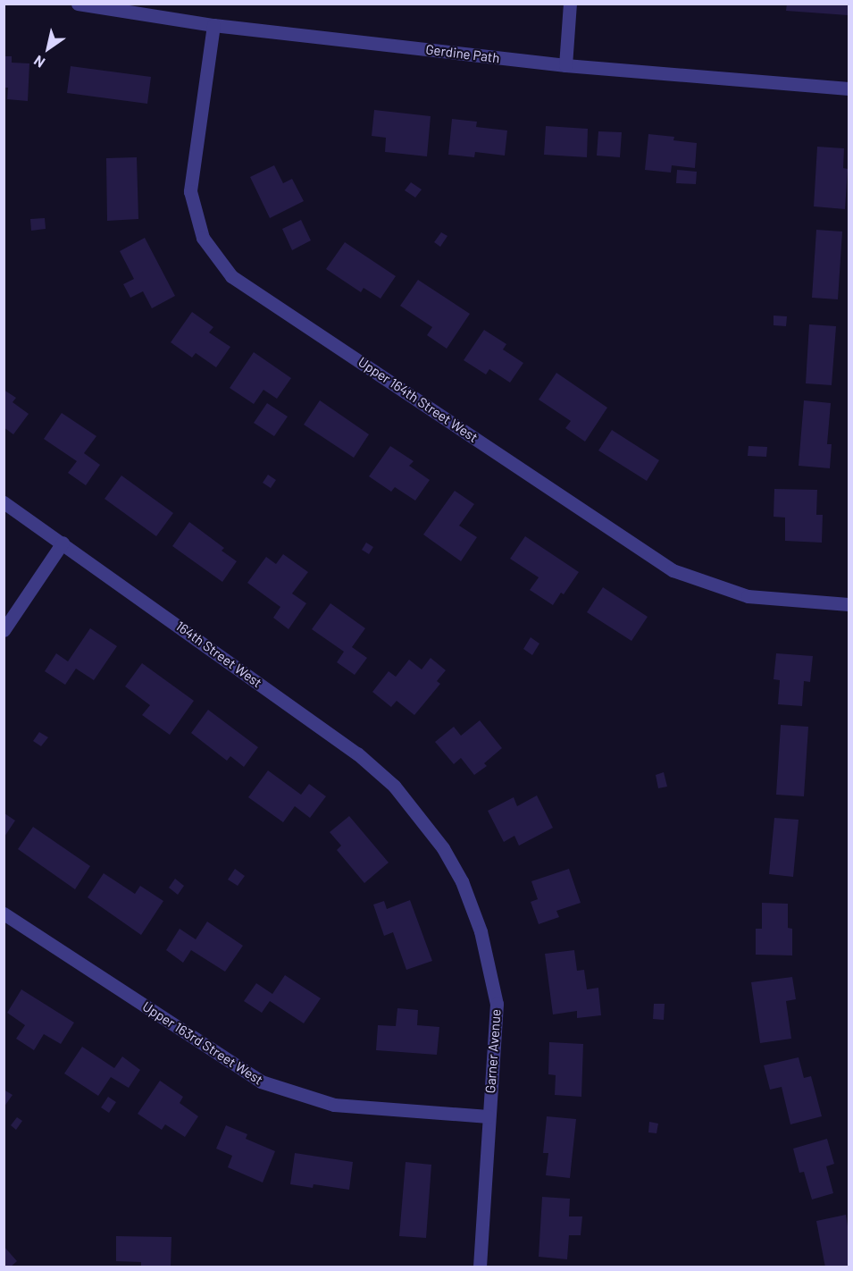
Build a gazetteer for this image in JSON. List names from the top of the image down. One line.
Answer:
{"streets":{"street":["Gerdine Path","Upper 164th Street West","164th Street West","Upper 163rd Street West","Garner Avenue"]},"crossings":[["Gerdine Path","Upper 164th Street West"],["164th Street West","Garner Avenue"],["Upper 163rd Street West","Garner Avenue"]],"north":"bottom left"}
